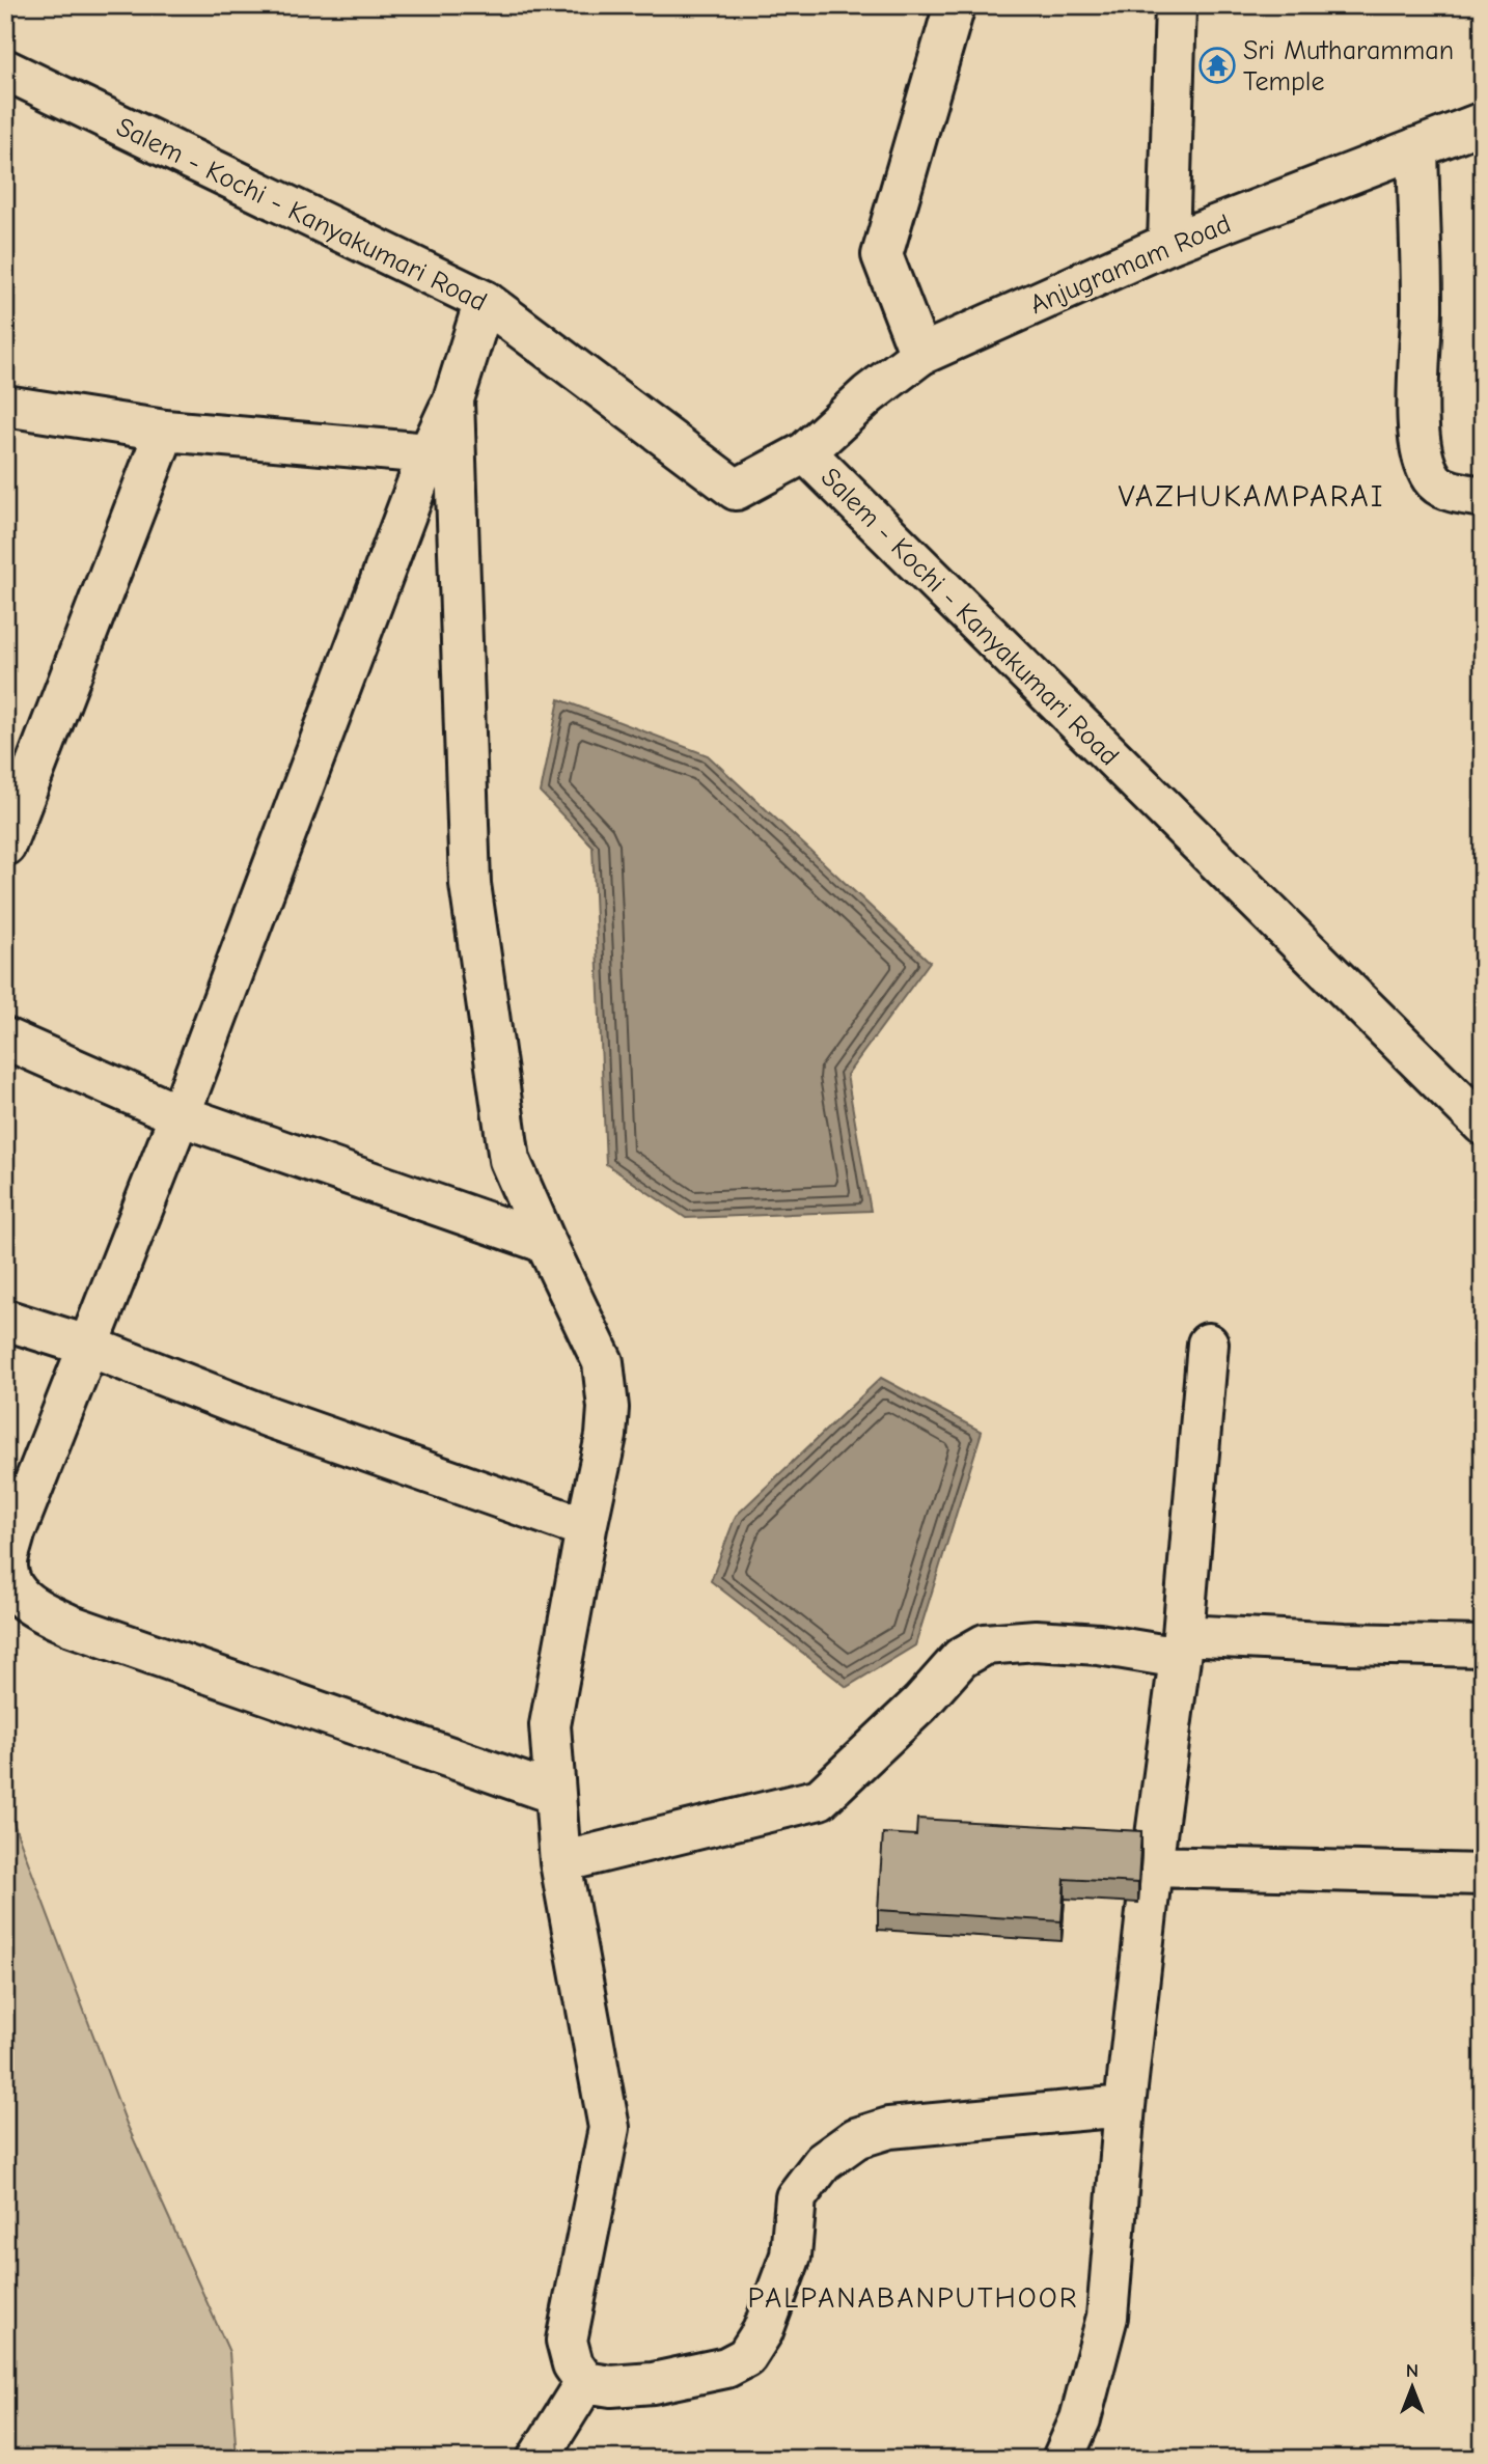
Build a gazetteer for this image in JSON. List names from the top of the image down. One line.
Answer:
{"streets":{"street":["Salem - Kochi - Kanyakumari Road","Anjugramam Road"]},"crossings":[["Salem - Kochi - Kanyakumari Road","Anjugramam Road"]],"districts":["VAZHUKAMPARAI","PALPANABANPUTHOOR"],"places":{"temple":["Sri Mutharamman Temple"]},"north":"top"}
